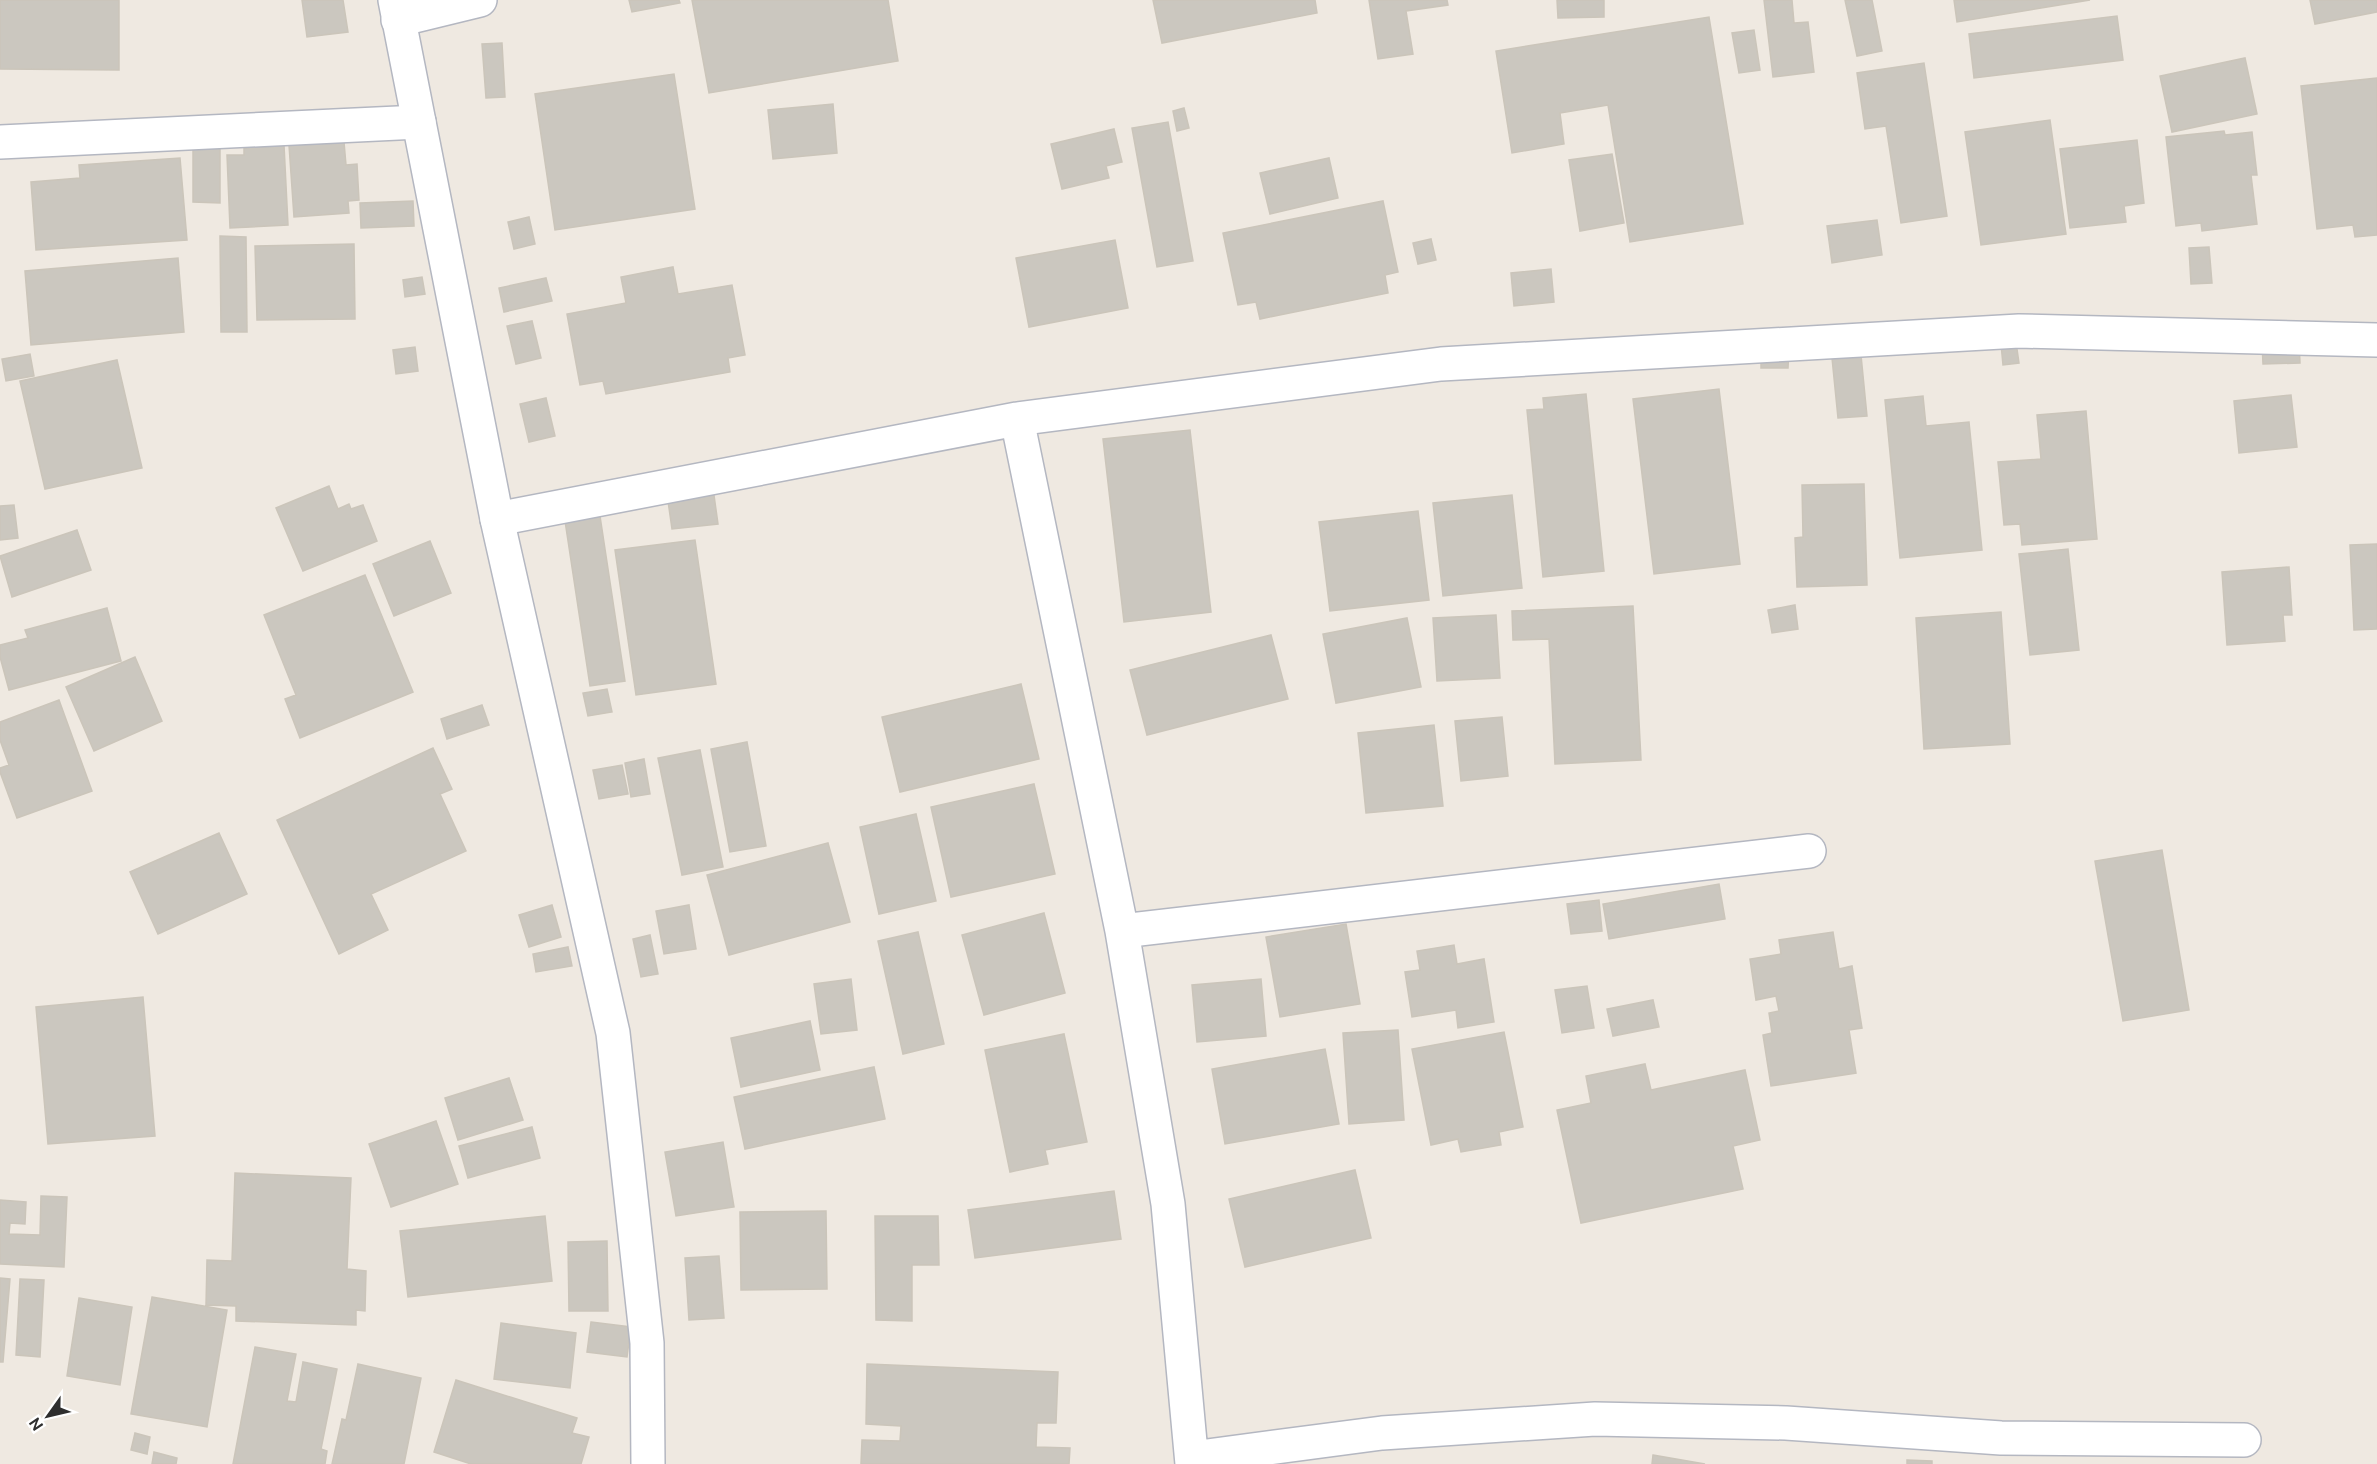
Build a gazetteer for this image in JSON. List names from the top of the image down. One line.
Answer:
{"north":"bottom left"}
